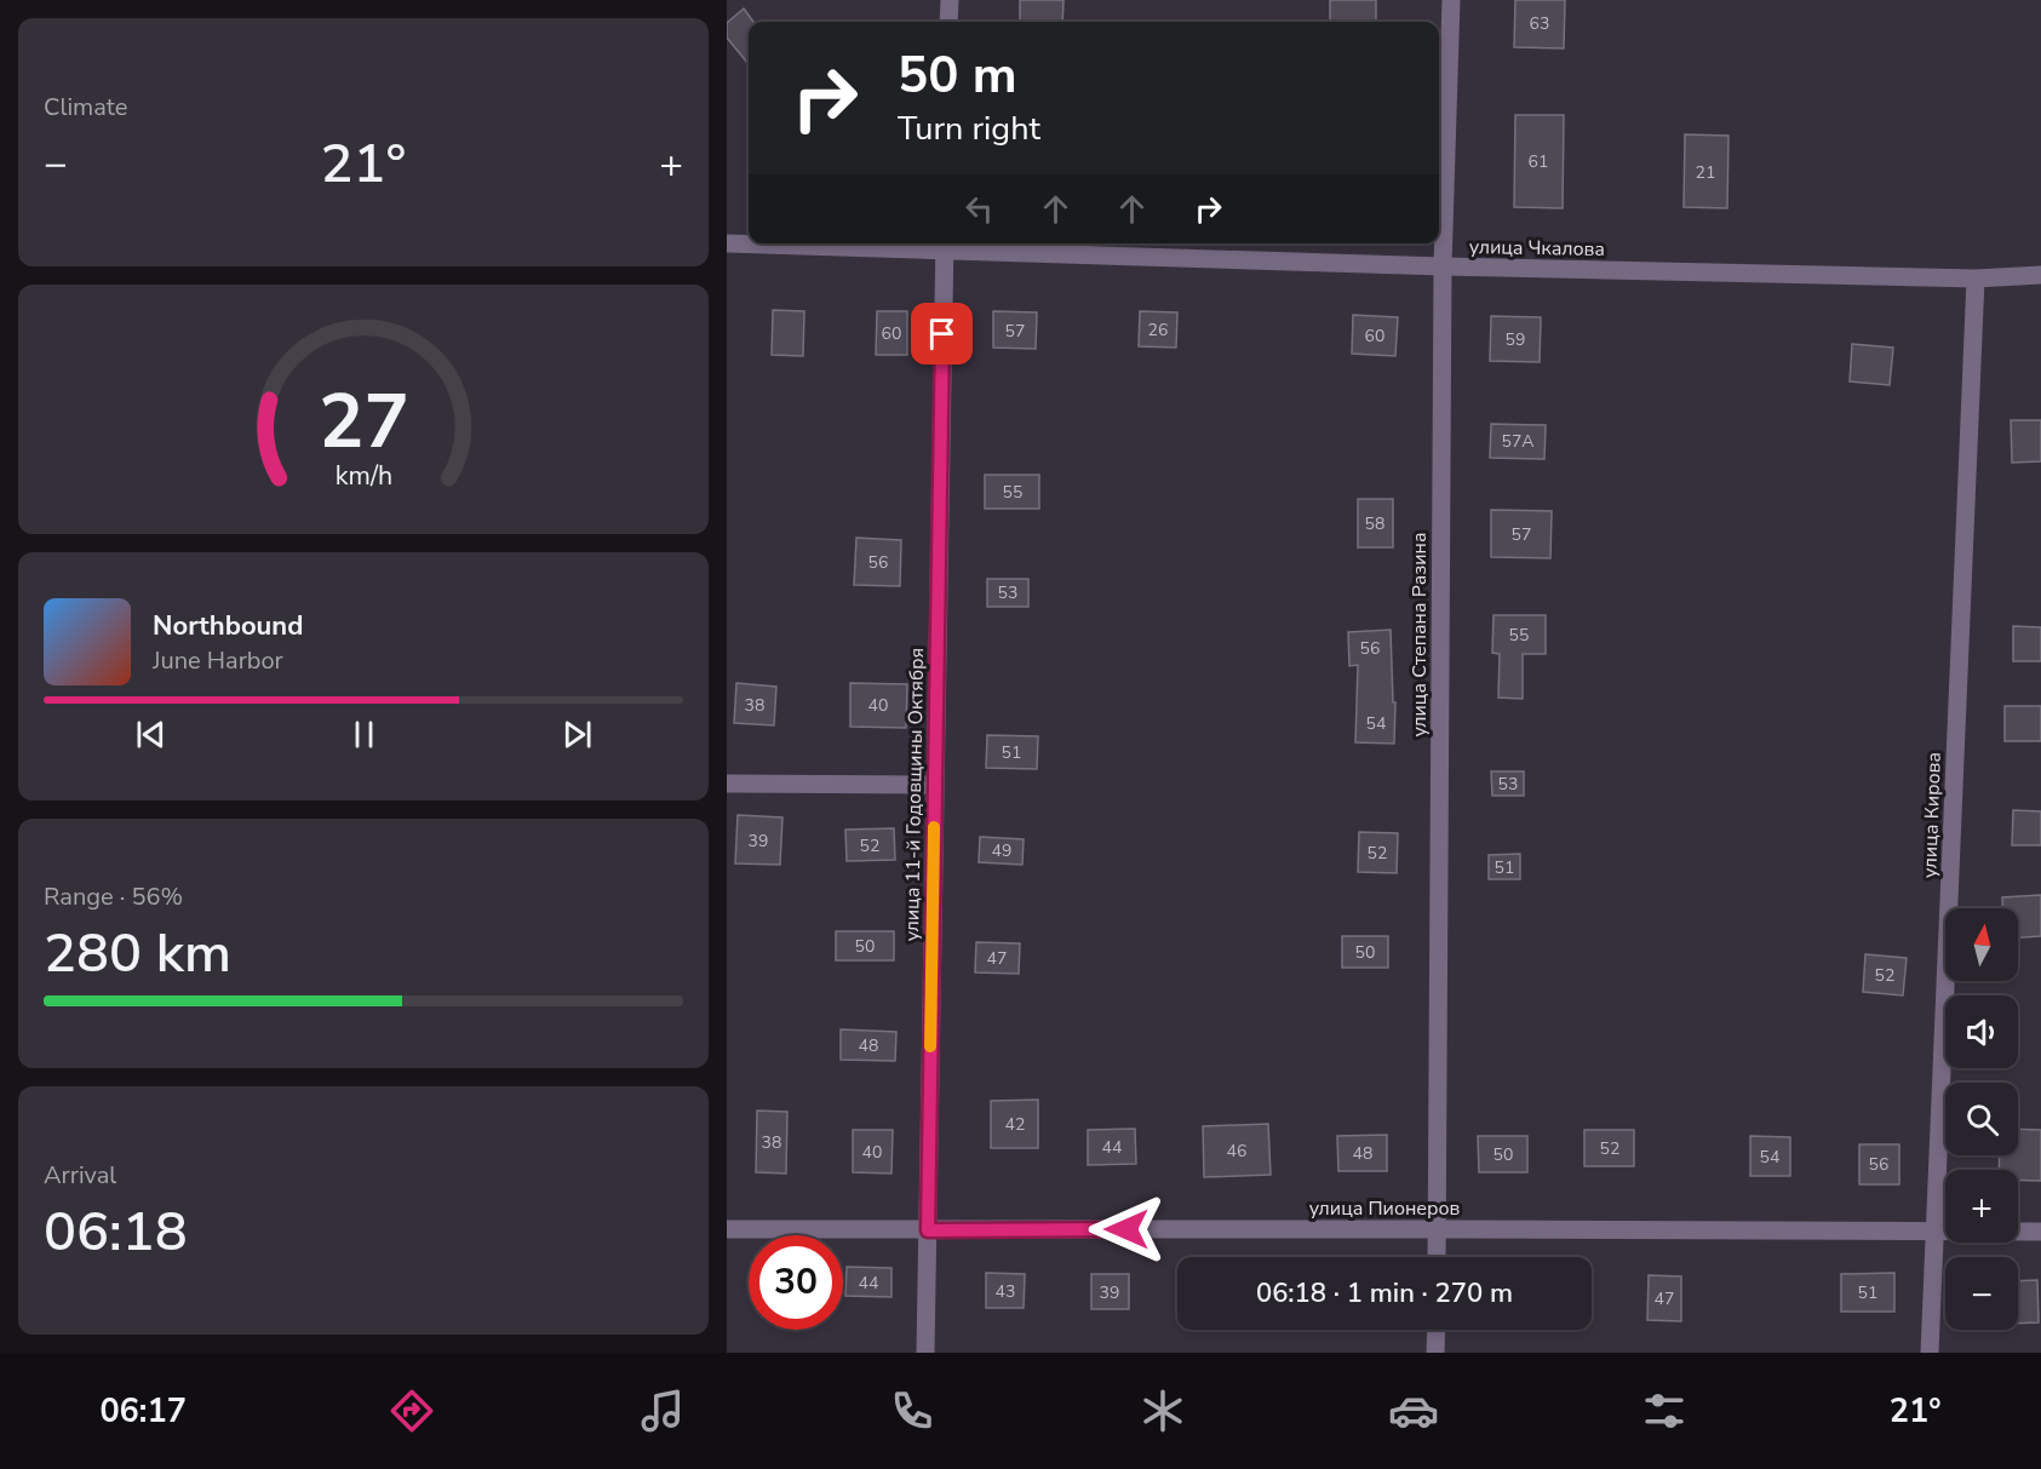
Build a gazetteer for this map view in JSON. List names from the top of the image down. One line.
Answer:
{"streets":{"street":["улица Чкалова","улица Степана Разина","улица 11-й Годовщины Октября","улица Кирова","улица Пионеров"]},"crossings":[["улица Чкалова","улица Степана Разина"],["улица Чкалова","улица 11-й Годовщины Октября"],["улица Чкалова","улица Кирова"],["улица Степана Разина","улица Пионеров"],["улица 11-й Годовщины Октября","улица Пионеров"],["улица Кирова","улица Пионеров"]],"house_numbers":["63","61","21","26","57","60","60","59","57А","55","58","57","56","53","55","56","38","40","54","51","53","39","52","49","52","51","50","50","47","52","48","42","38","44","52","46","40","48","50","54","56","44","43","39","51","47"],"north":"top","page":{"tile":["Climate",["Range · 56%","280 km"],["Arrival","06:18"]],"turn":["50 m","Turn right"],"heat":["−","21°","+"],"song":["Northbound","June Harbor"],"map_buttons":["+","−"],"limit":"30","trip":"06:18 · 1 min · 270 m","tabs":["06:17","21°"],"gauge":["27","km/h"]}}
